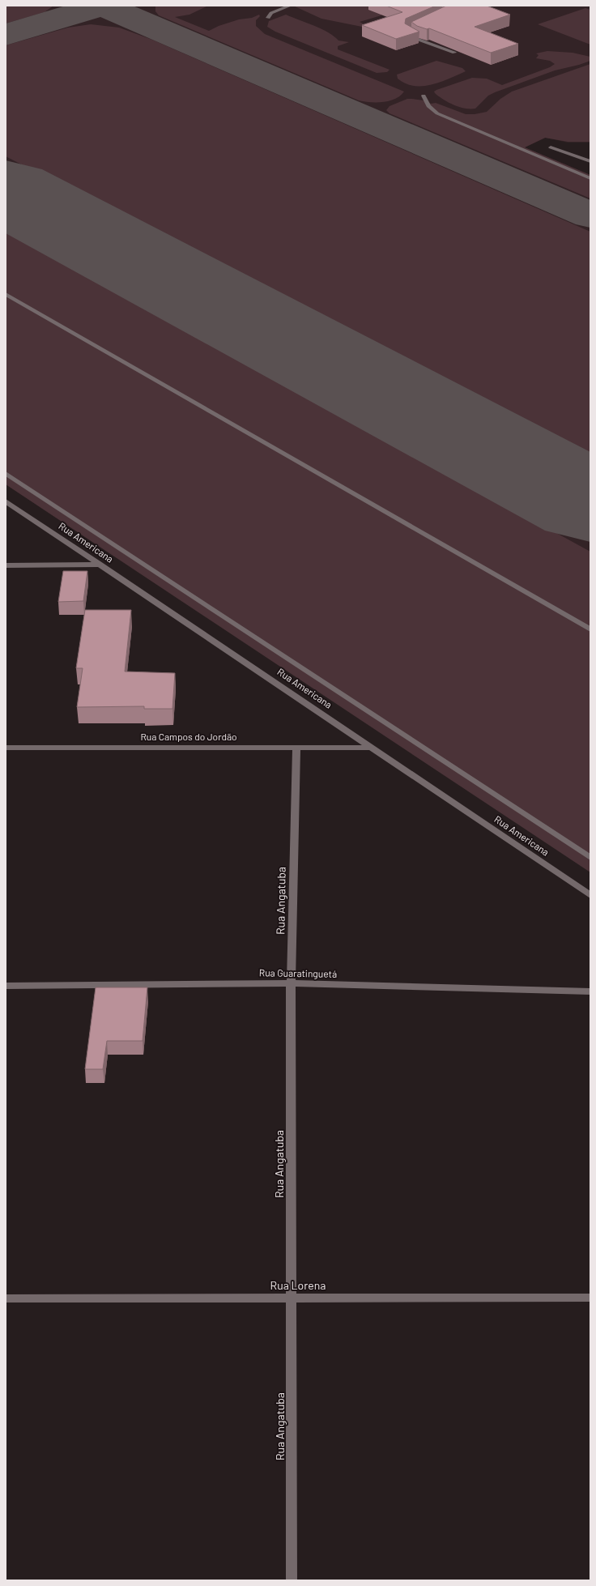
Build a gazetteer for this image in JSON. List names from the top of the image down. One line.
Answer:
{"streets":{"street":["Rua Americana","Rua Campos do Jordão","Rua Angatuba","Rua Guaratinguetá","Rua Lorena"]},"crossings":[["Rua Americana","Rua Campos do Jordão"],["Rua Campos do Jordão","Rua Angatuba"],["Rua Angatuba","Rua Guaratinguetá"],["Rua Angatuba","Rua Lorena"]]}
